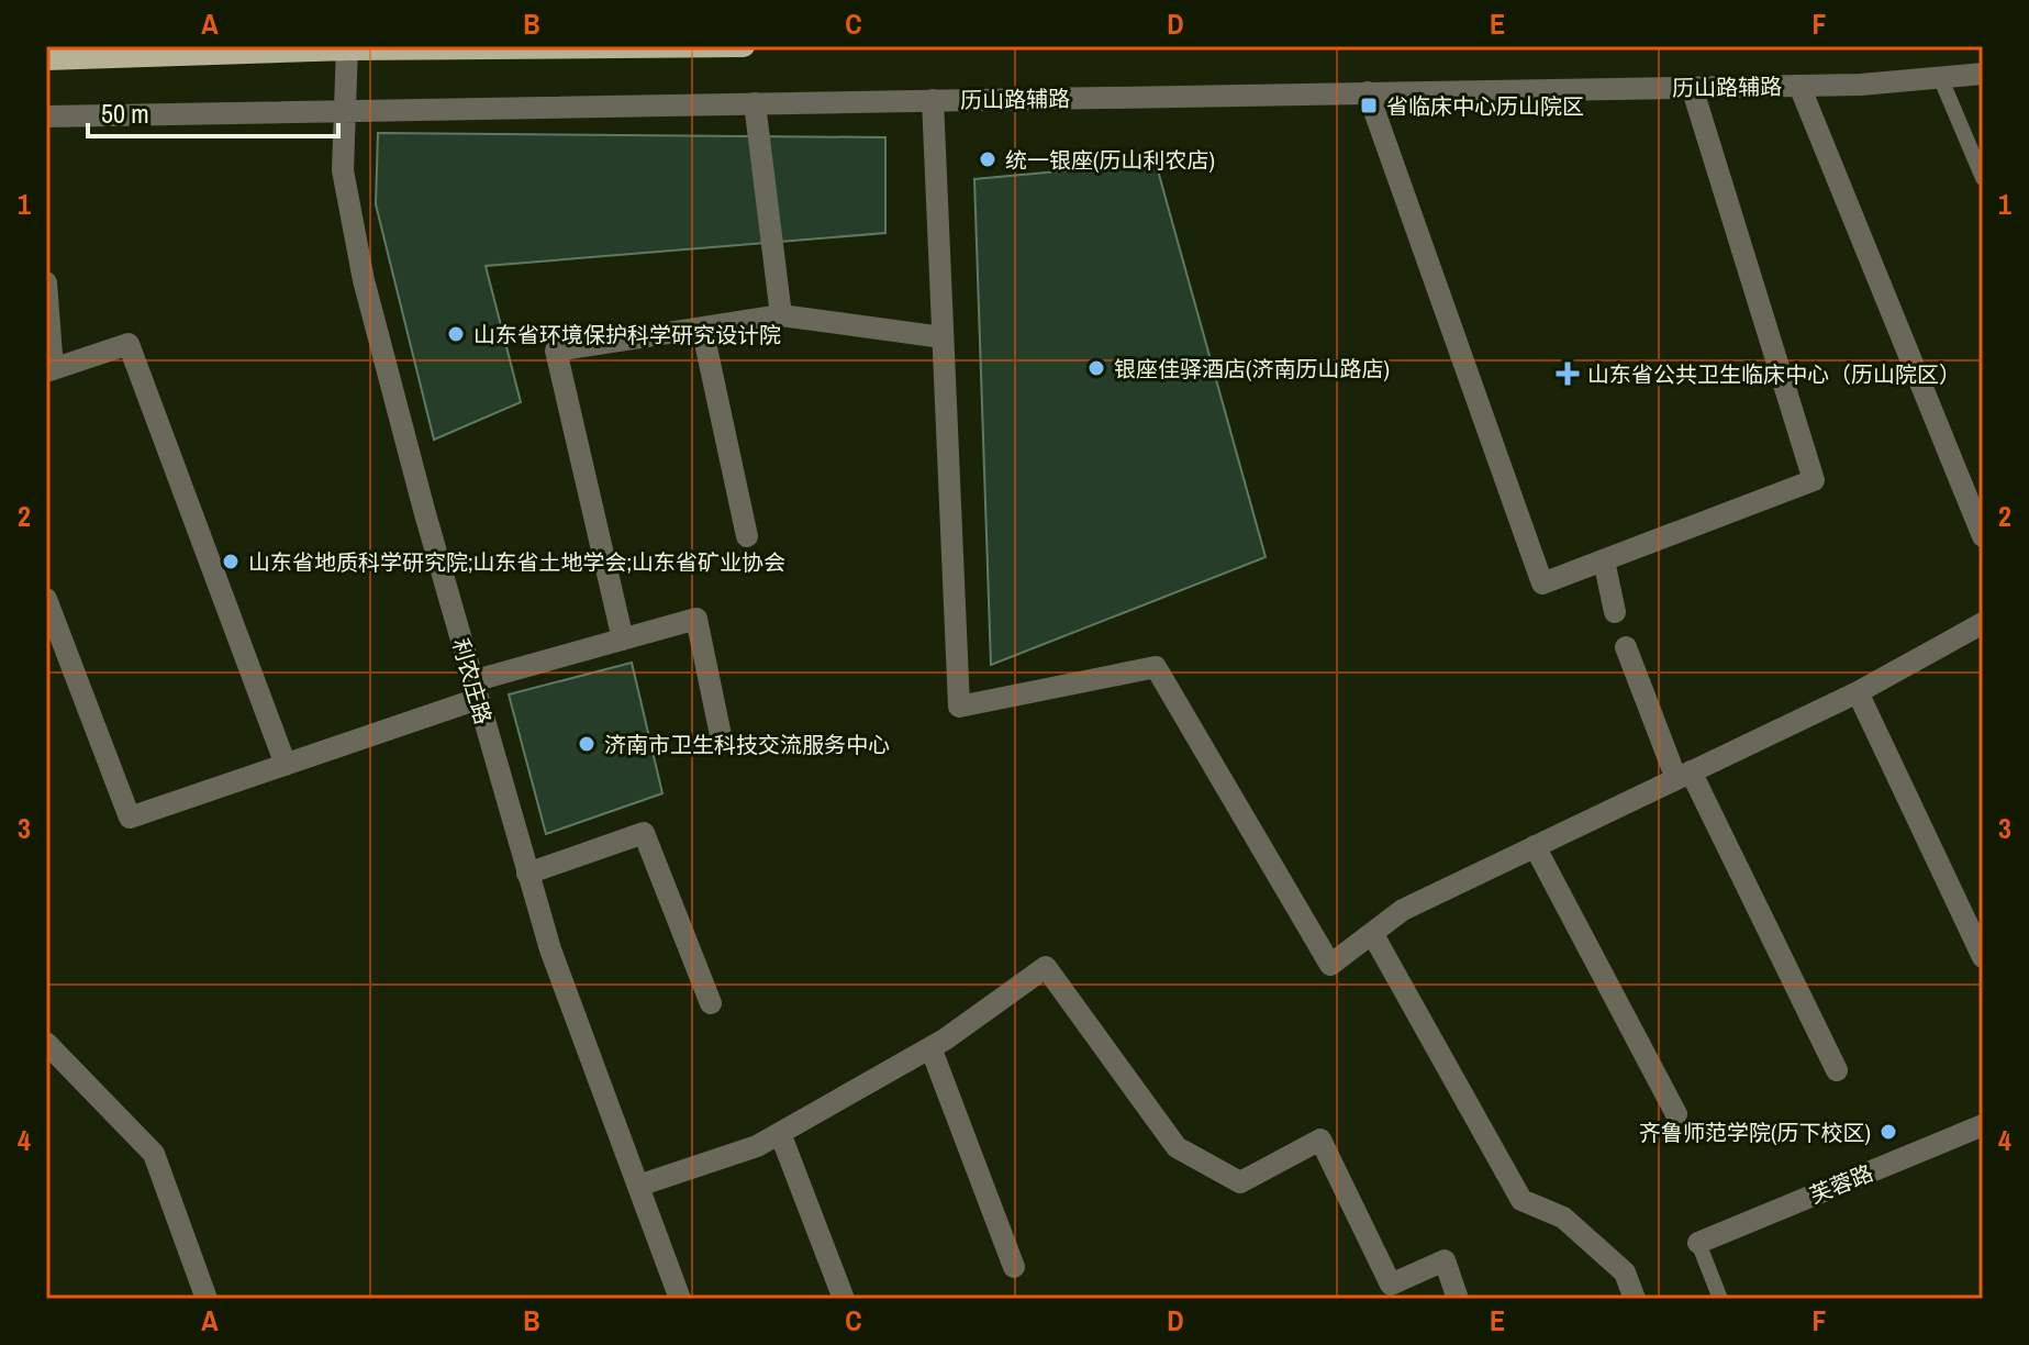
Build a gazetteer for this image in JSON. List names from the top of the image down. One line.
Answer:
{"streets":{"street":["历山路辅路","利农庄路","芙蓉路"]},"crossings":[["历山路辅路","利农庄路"]],"places":{"transit":["省临床中心历山院区"],"other":["统一银座(历山利农店)","山东省环境保护科学研究设计院","银座佳驿酒店(济南历山路店)","山东省地质科学研究院;山东省土地学会;山东省矿业协会","济南市卫生科技交流服务中心","齐鲁师范学院(历下校区)"],"health":["山东省公共卫生临床中心（历山院区）"]},"scale_bar":"50 m","grid":{"columns":["A","B","C","D","E","F"],"rows":["1","2","3","4"]}}
